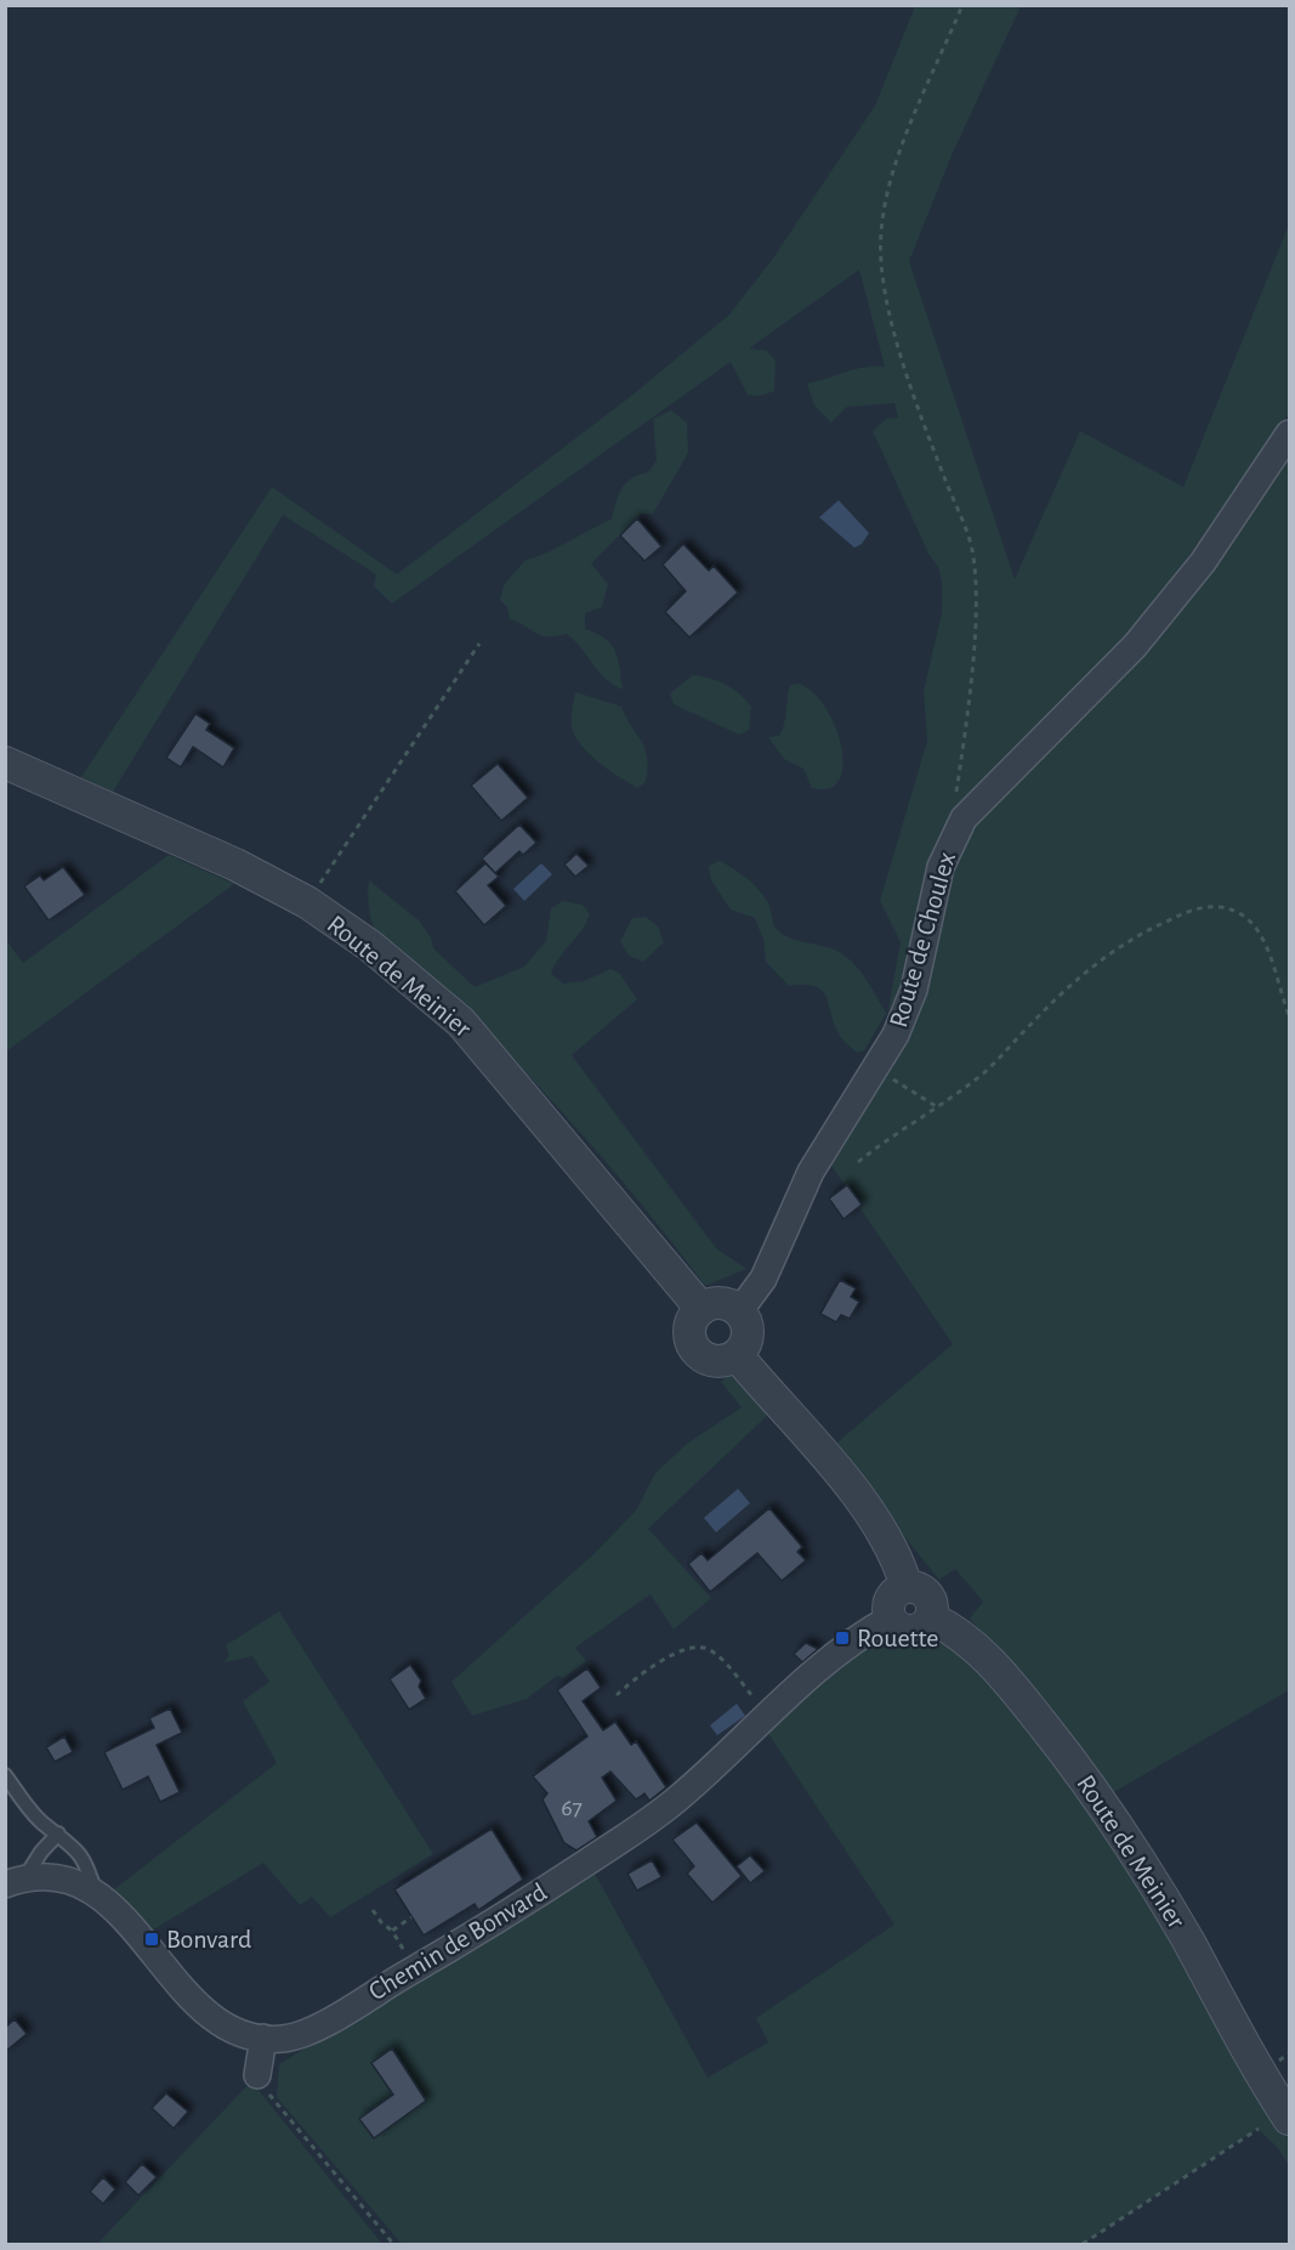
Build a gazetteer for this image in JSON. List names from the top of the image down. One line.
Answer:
{"streets":{"street":["Route de Choulex","Route de Meinier","Chemin de Bonvard"]},"crossings":[["Route de Choulex","Route de Meinier"],["Route de Meinier","Chemin de Bonvard"]],"places":{"transit":["Rouette","Bonvard"]},"house_numbers":["67"]}
